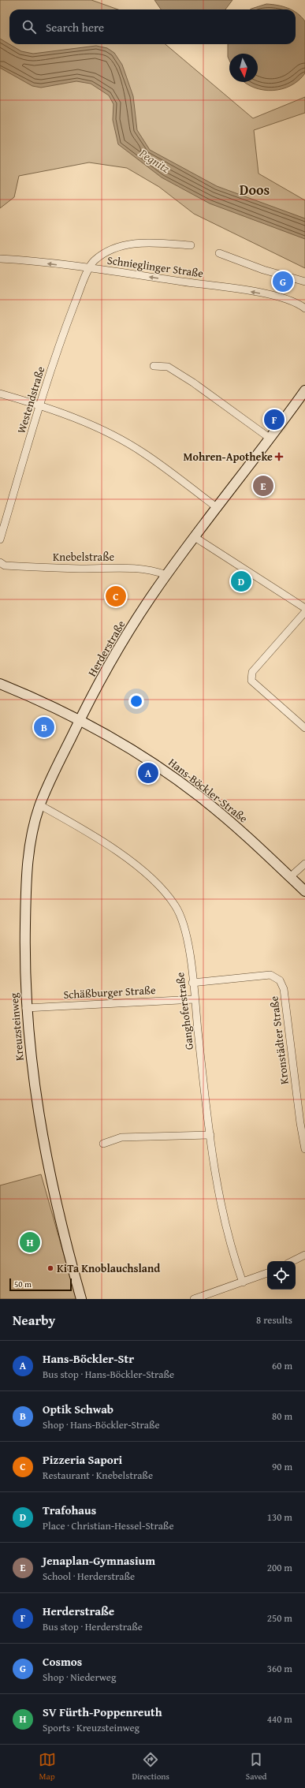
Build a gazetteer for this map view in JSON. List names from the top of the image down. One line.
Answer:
{"streets":{"main road":["Herderstraße","Hans-Böckler-Straße","Kreuzsteinweg"],"street":["Schnieglinger Straße","Westendstraße","Knebelstraße","Schäßburger Straße","Ganghoferstraße","Kronstädter Straße"]},"crossings":[["Schnieglinger Straße","Westendstraße"],["Knebelstraße","Herderstraße"],["Herderstraße","Hans-Böckler-Straße"],["Herderstraße","Kreuzsteinweg"],["Hans-Böckler-Straße","Kreuzsteinweg"],["Schäßburger Straße","Ganghoferstraße"],["Schäßburger Straße","Kreuzsteinweg"],["Ganghoferstraße","Kreuzsteinweg"],["Ganghoferstraße","Kronstädter Straße"]],"one_way":["Schnieglinger Straße"],"districts":["Doos"],"water":["Pegnitz"],"places":{"health":["Mohren-Apotheke"],"other":["KiTa Knoblauchsland"]},"scale_bar":"50 m","north":"bottom","page":{"search":"Search here","pins":["G","F","E","D","C","B","A","H"],"scale":"50 m","heading":["Nearby","8 results"],"list":[{"mark":"A","name":"Hans-Böckler-Str","note":"Bus stop · Hans-Böckler-Straße","value":"60 m"},{"mark":"B","name":"Optik Schwab","note":"Shop · Hans-Böckler-Straße","value":"80 m"},{"mark":"C","name":"Pizzeria Sapori","note":"Restaurant · Knebelstraße","value":"90 m"},{"mark":"D","name":"Trafohaus","note":"Place · Christian-Hessel-Straße","value":"130 m"},{"mark":"E","name":"Jenaplan-Gymnasium","note":"School · Herderstraße","value":"200 m"},{"mark":"F","name":"Herderstraße","note":"Bus stop · Herderstraße","value":"250 m"},{"mark":"G","name":"Cosmos","note":"Shop · Niederweg","value":"360 m"},{"mark":"H","name":"SV Fürth-Poppenreuth","note":"Sports · Kreuzsteinweg","value":"440 m"}],"nav":["Map","Directions","Saved"]}}
